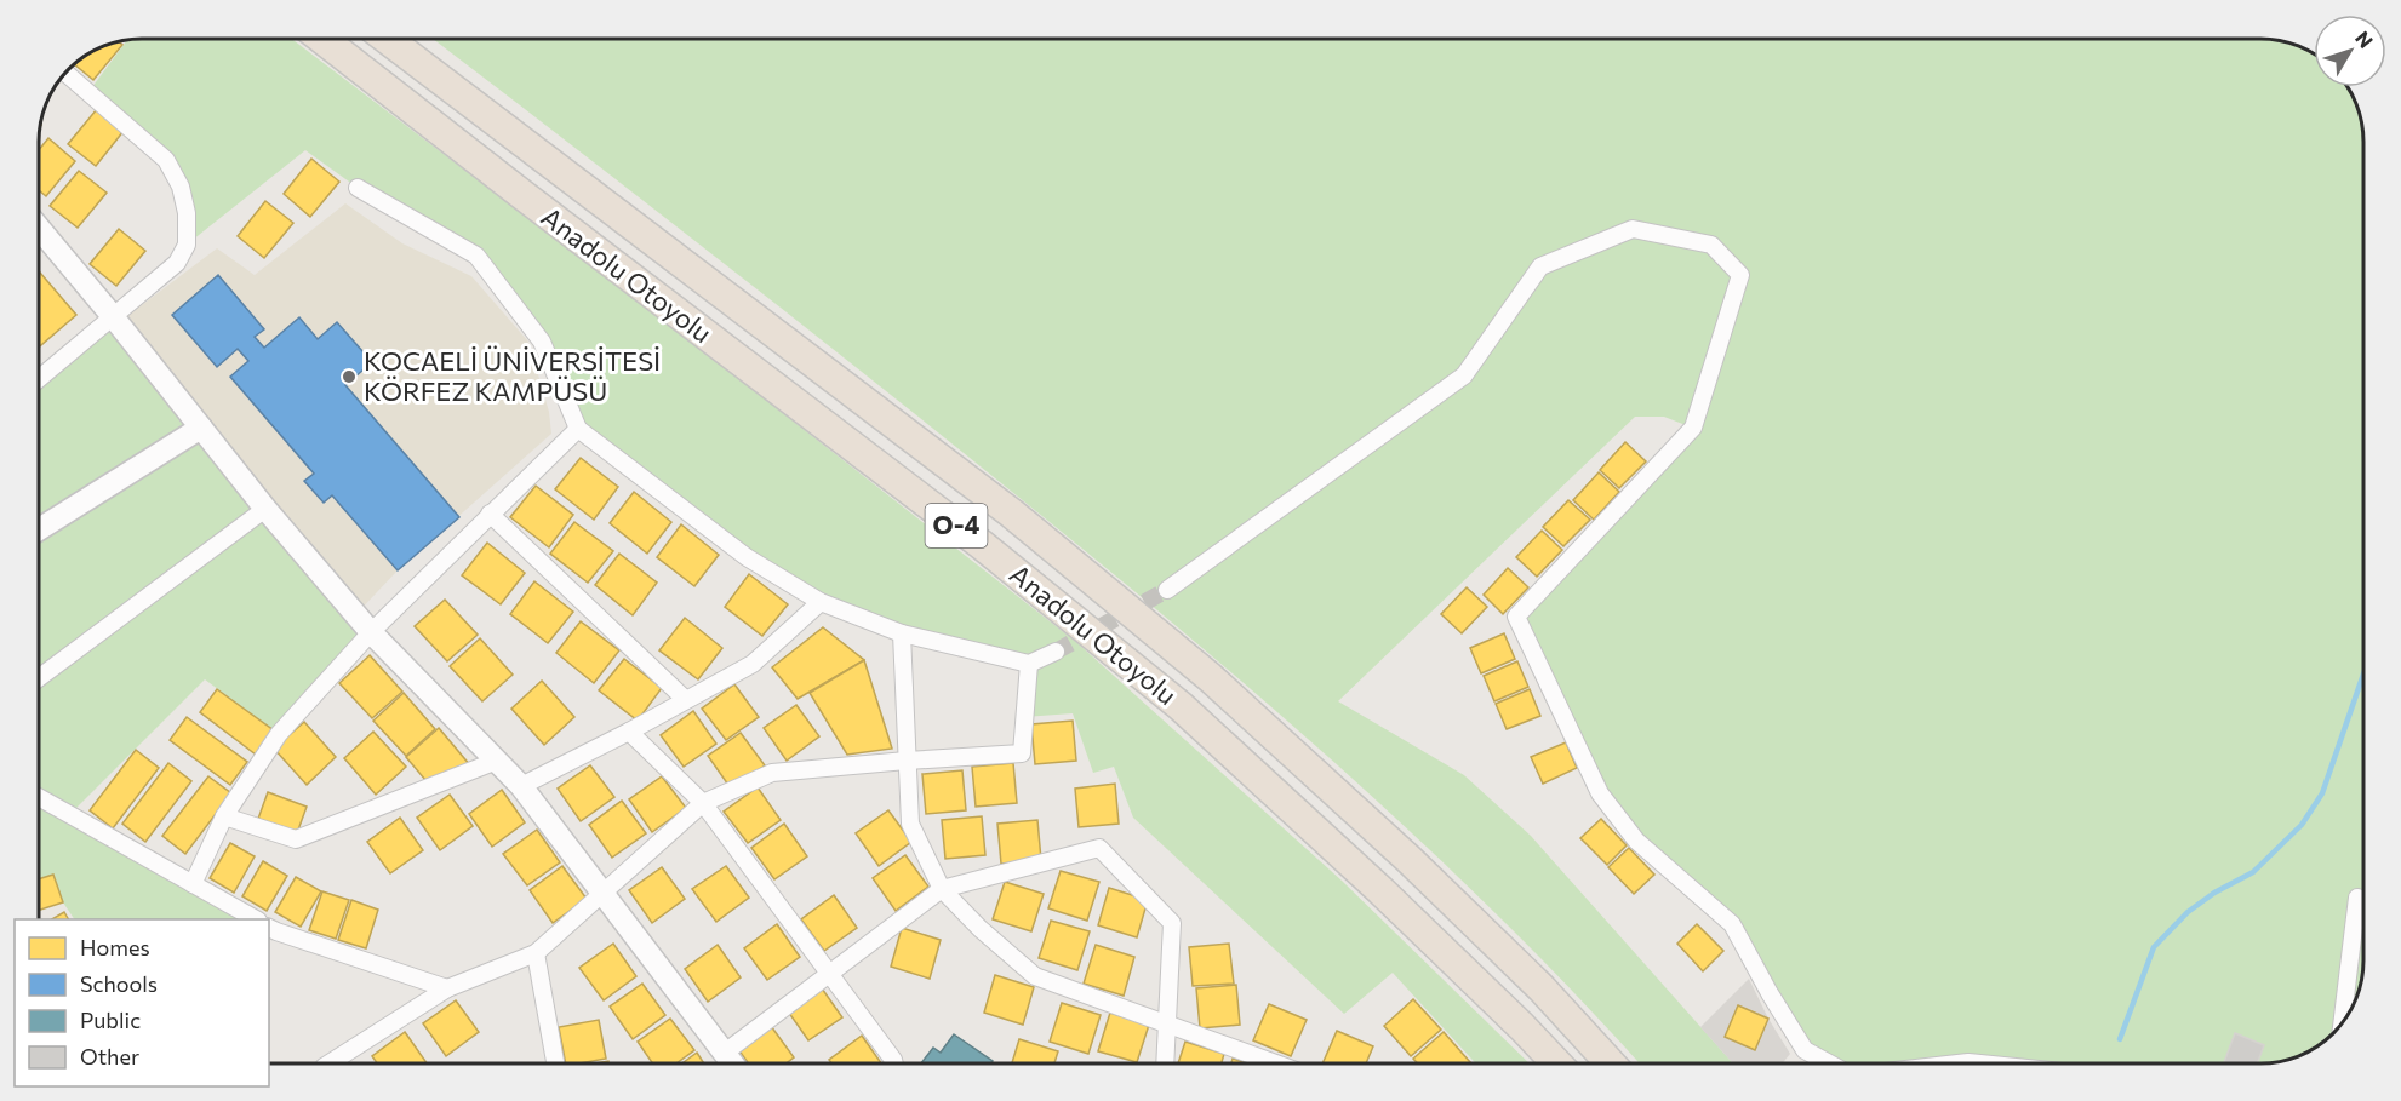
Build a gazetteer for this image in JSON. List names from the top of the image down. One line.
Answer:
{"streets":{"highway":["Anadolu Otoyolu","O-4"]},"places":["KOCAELİ ÜNİVERSİTESİ KÖRFEZ KAMPÜSÜ"],"legend":["Homes","Schools","Public","Other"],"north":"top right"}
